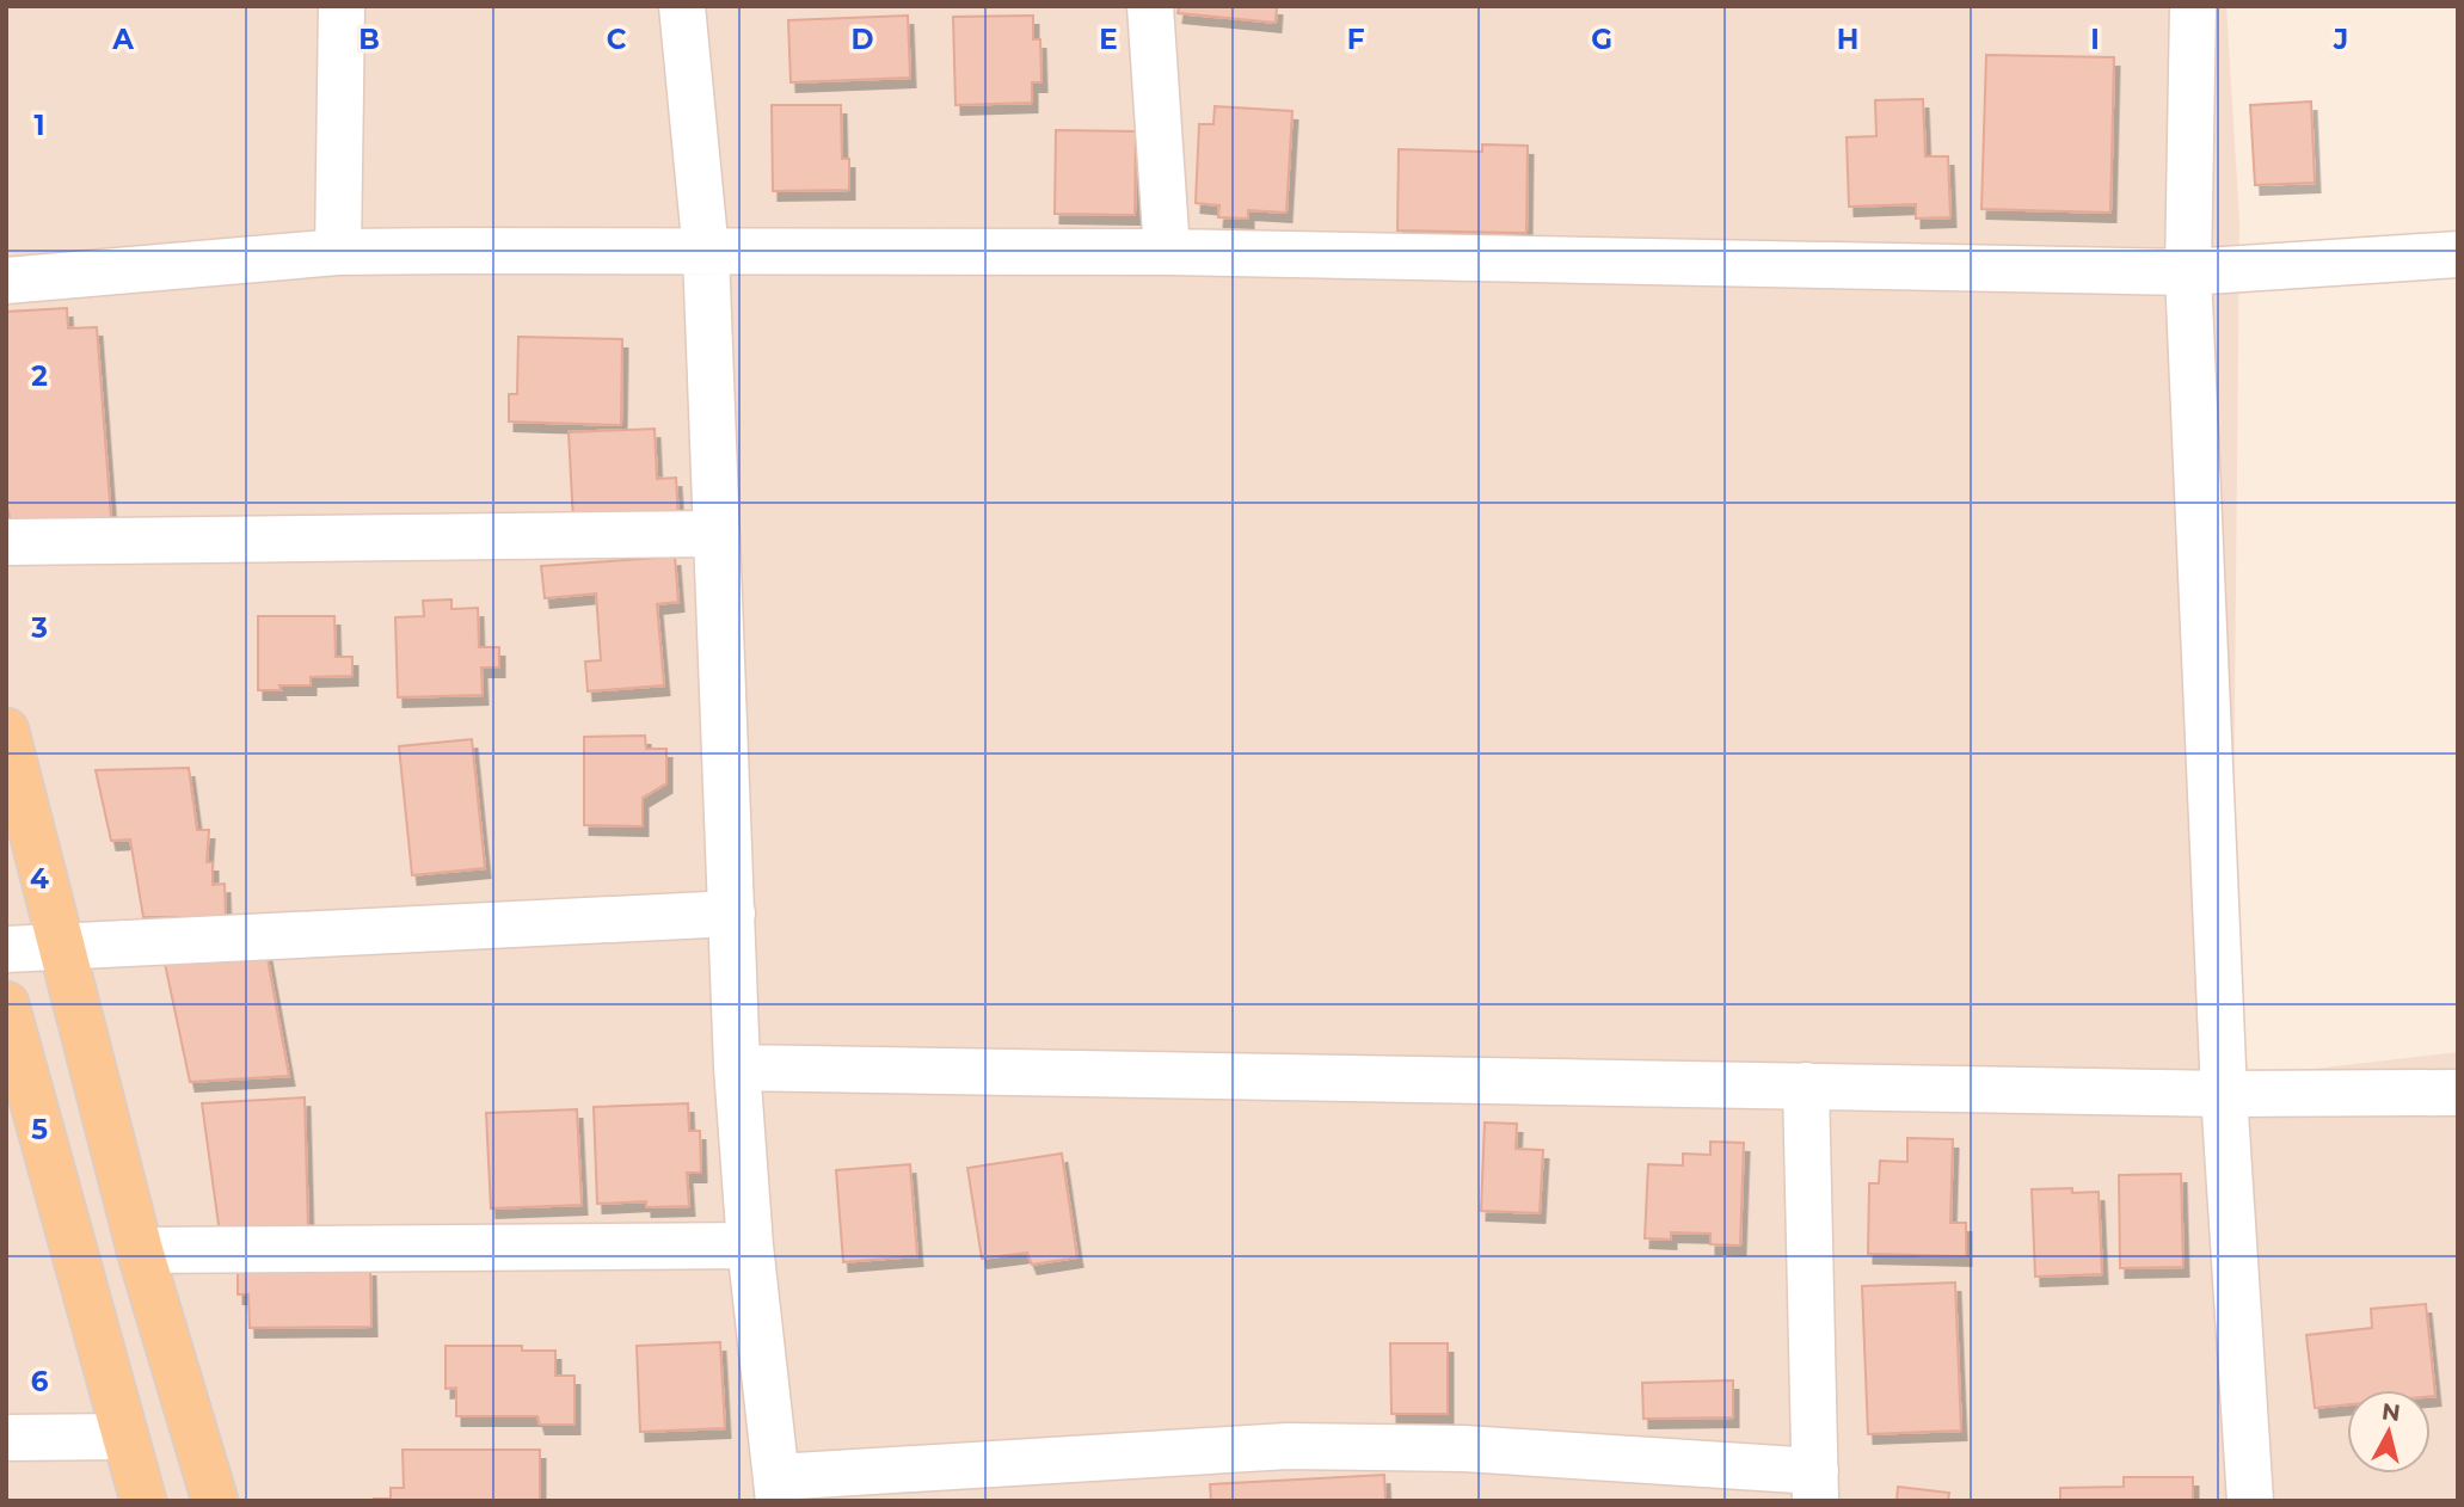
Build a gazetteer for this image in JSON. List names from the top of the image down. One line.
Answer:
{"north":"top","grid":{"columns":["A","B","C","D","E","F","G","H","I","J"],"rows":["1","2","3","4","5","6"]}}
